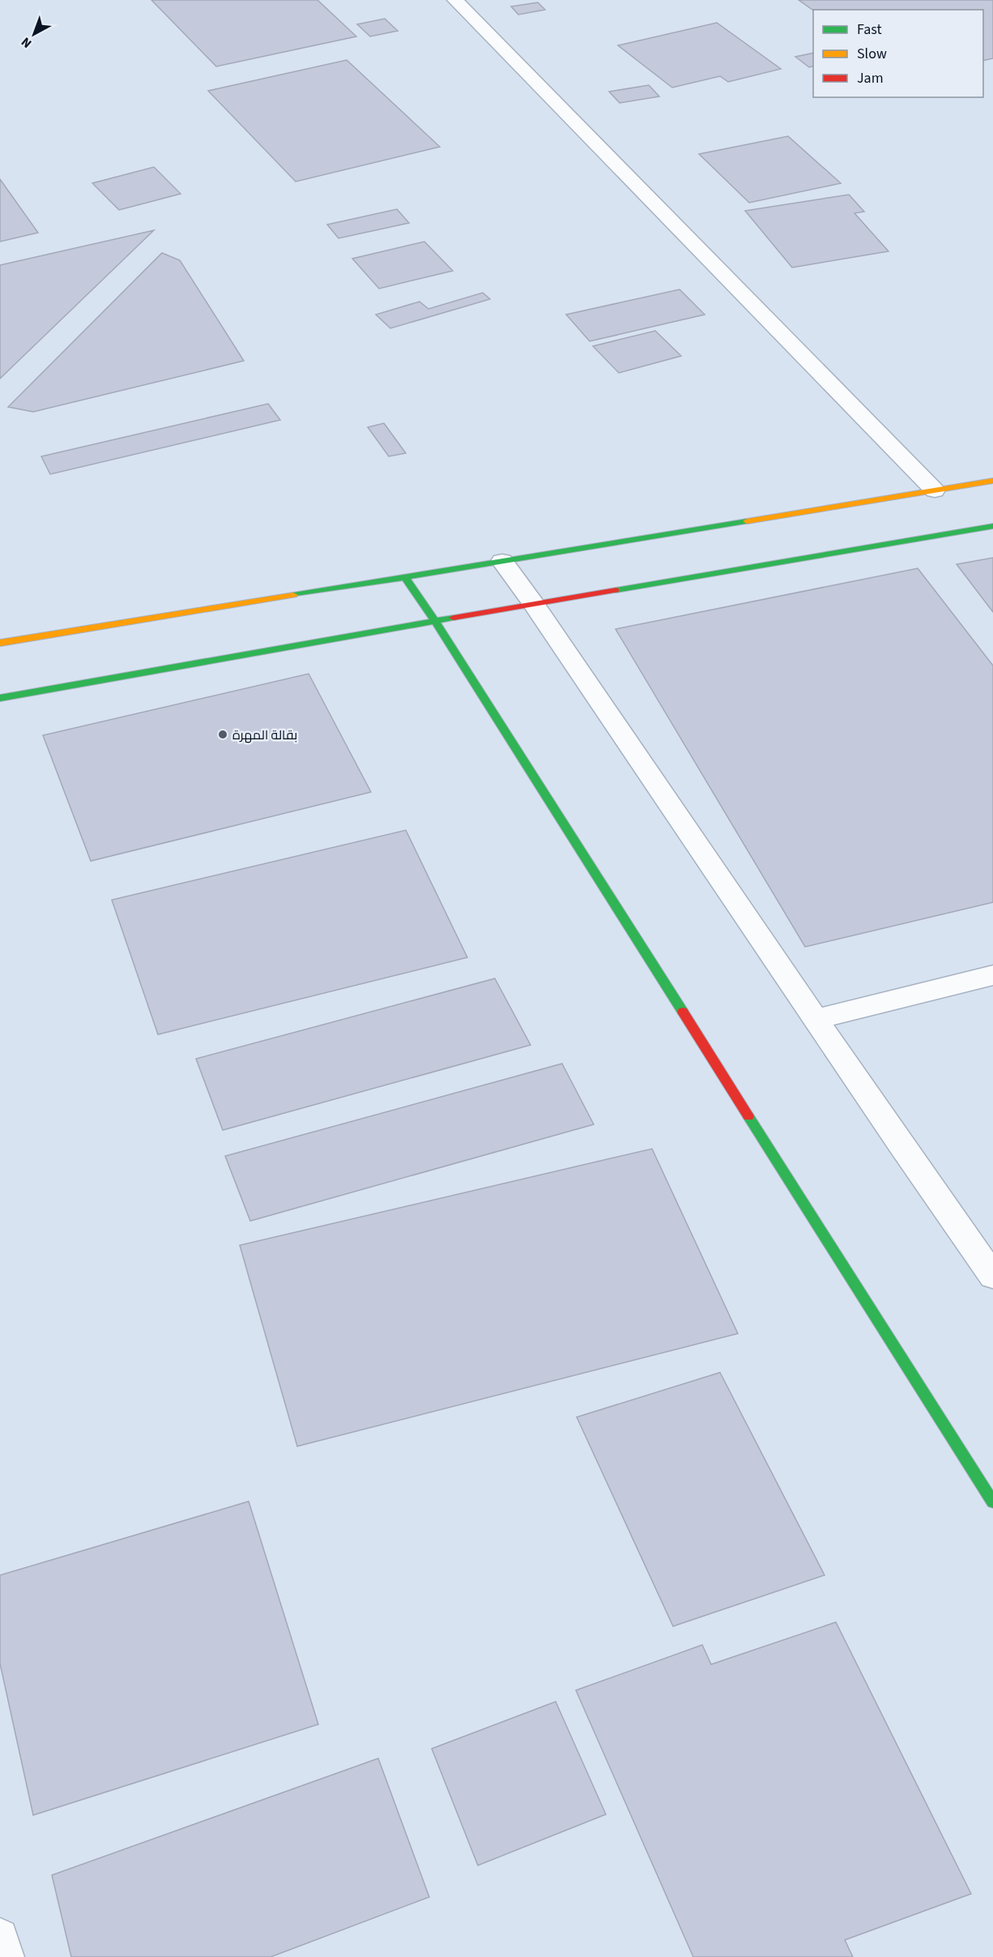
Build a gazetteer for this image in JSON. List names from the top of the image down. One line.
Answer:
{"places":["بقالة المهرة"],"legend":["Fast","Slow","Jam"],"north":"bottom left"}
